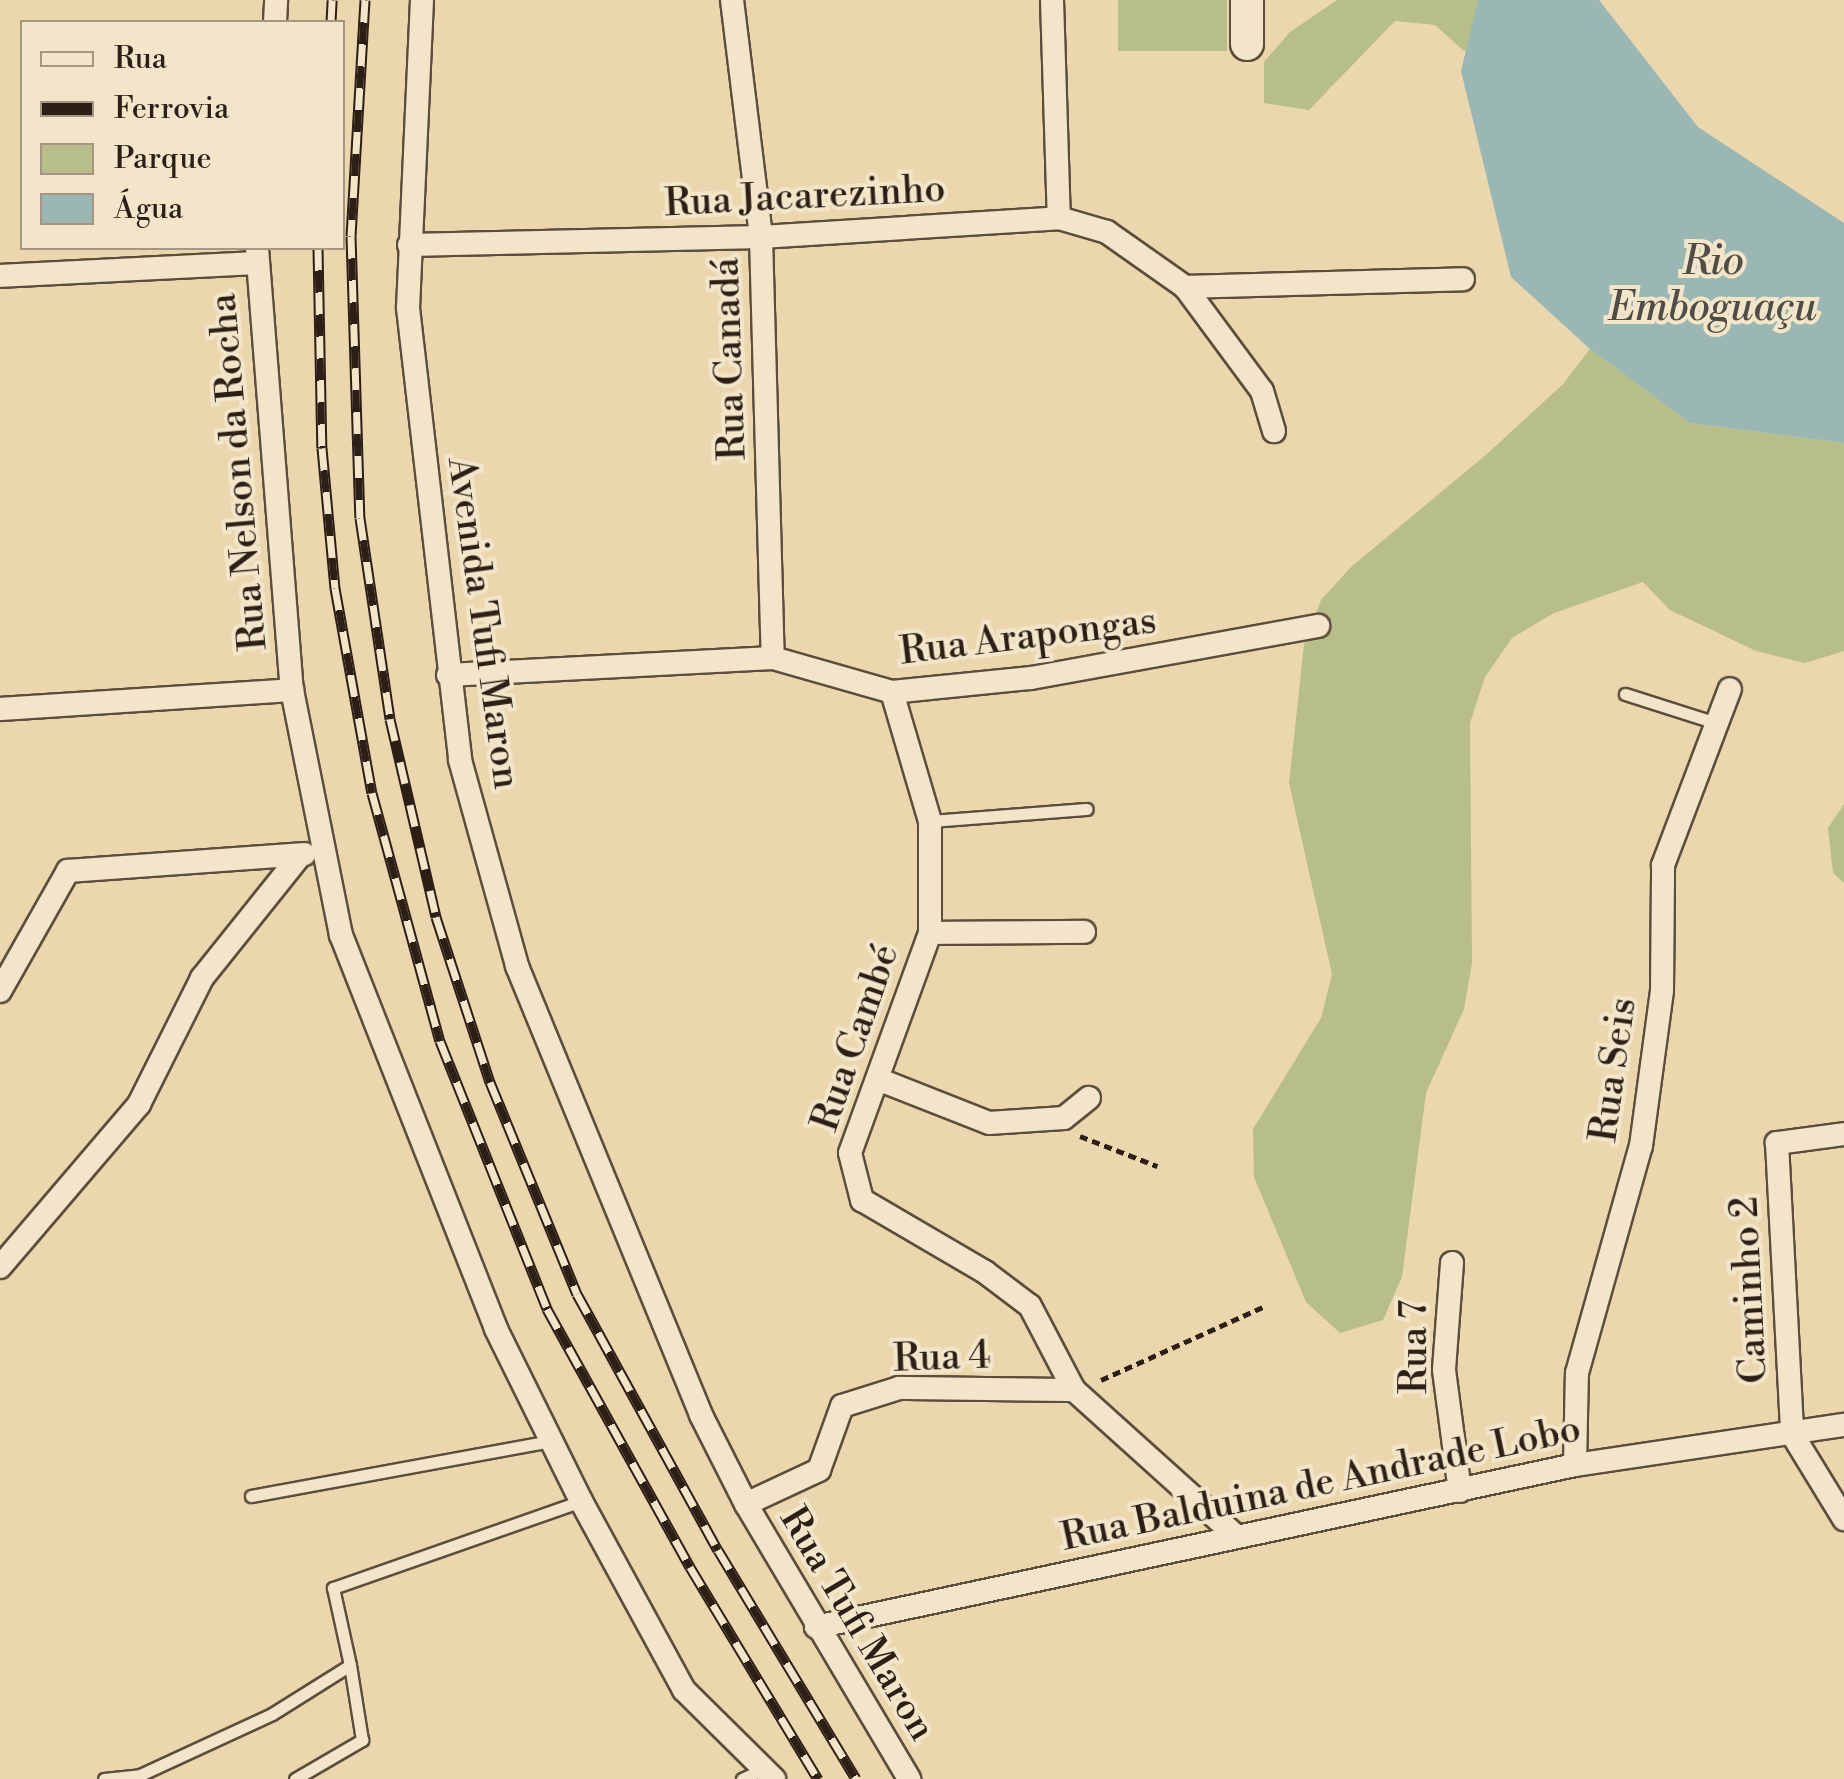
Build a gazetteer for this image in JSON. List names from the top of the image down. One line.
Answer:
{"streets":{"street":["Rua Jacarezinho","Rua Canadá","Rua Nelson da Rocha","Avenida Tufi Maron","Rua Arapongas","Rua Cambé","Rua Seis","Caminho 2","Rua 7","Rua 4","Rua Balduina de Andrade Lobo","Rua Tufi Maron"]},"crossings":[["Rua Jacarezinho","Rua Canadá"],["Rua Jacarezinho","Avenida Tufi Maron"],["Rua Canadá","Rua Arapongas"],["Avenida Tufi Maron","Rua Arapongas"],["Avenida Tufi Maron","Rua 4"],["Avenida Tufi Maron","Rua Tufi Maron"],["Rua Arapongas","Rua Cambé"],["Rua Cambé","Rua 4"],["Rua Cambé","Rua Balduina de Andrade Lobo"],["Rua Seis","Rua Balduina de Andrade Lobo"],["Caminho 2","Rua Balduina de Andrade Lobo"],["Rua 7","Rua Balduina de Andrade Lobo"],["Rua 4","Rua Tufi Maron"],["Rua Balduina de Andrade Lobo","Rua Tufi Maron"]],"water":["Rio Emboguaçu"],"legend":["Rua","Ferrovia","Parque","Água"]}
